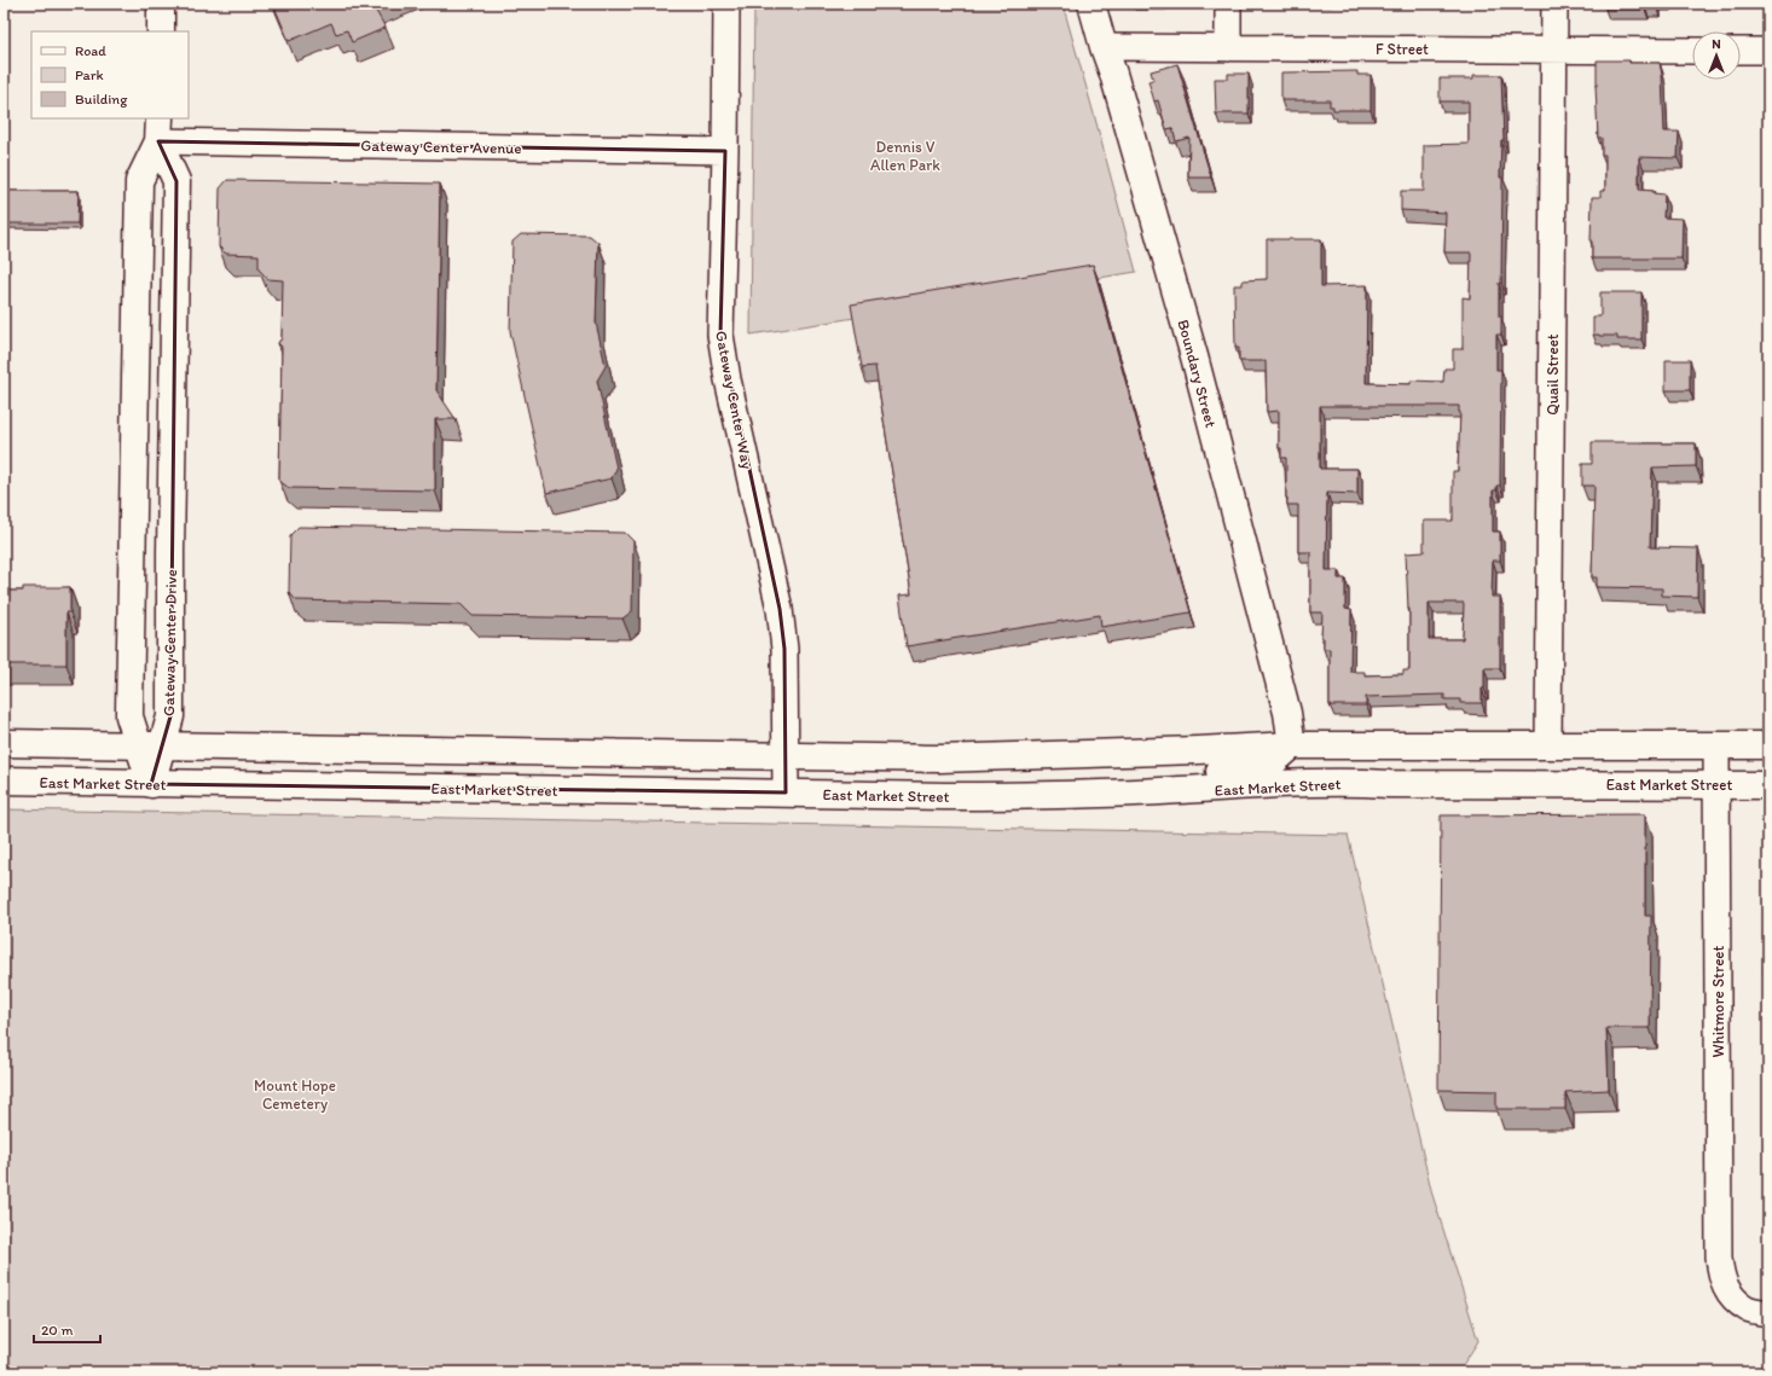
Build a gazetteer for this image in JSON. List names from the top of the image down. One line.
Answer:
{"streets":{"main road":["Boundary Street","Gateway Center Drive","East Market Street"],"street":["F Street","Gateway Center Avenue","Quail Street","Gateway Center Way","Whitmore Street"]},"crossings":[["F Street","Boundary Street"],["F Street","Quail Street"],["Gateway Center Avenue","Gateway Center Way"],["Gateway Center Avenue","Gateway Center Drive"],["Gateway Center Way","East Market Street"],["Gateway Center Drive","East Market Street"],["East Market Street","Whitmore Street"]],"parks":["Dennis V Allen Park","Mount Hope Cemetery"],"legend":["Road","Park","Building"],"scale_bar":"20 m","north":"top"}
